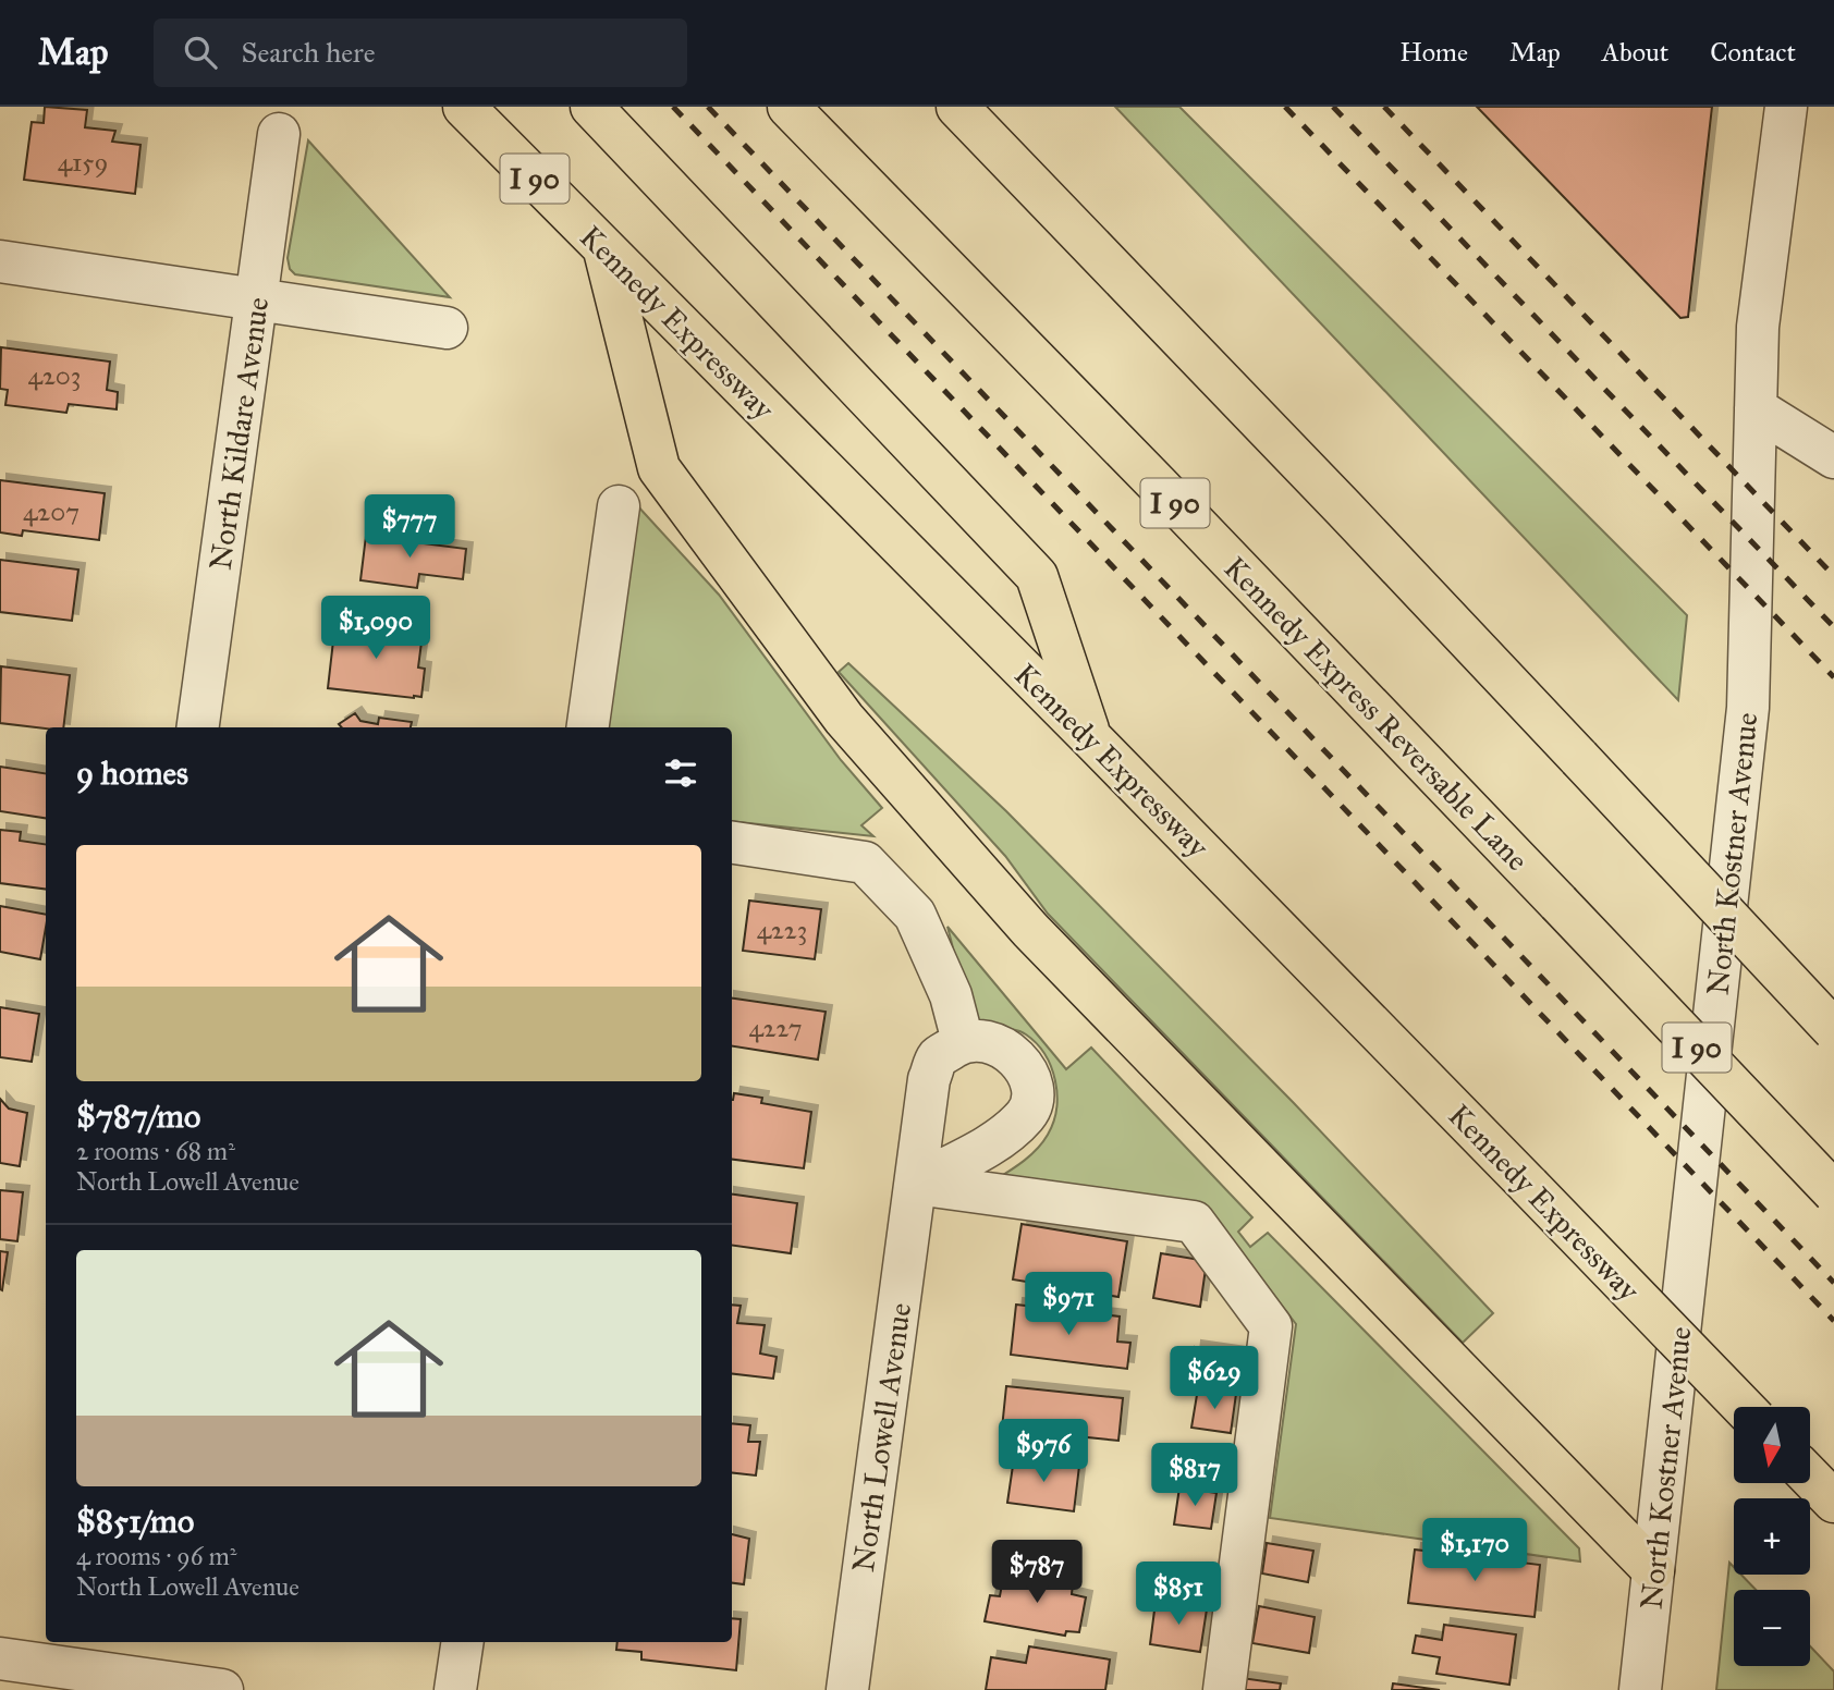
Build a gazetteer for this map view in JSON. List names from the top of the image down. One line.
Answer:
{"streets":{"highway":["I 90","Kennedy Expressway","Kennedy Express Reversable Lane"],"street":["North Kildare Avenue","North Kostner Avenue","North Lowell Avenue"]},"crossings":[["I 90","Kennedy Expressway"]],"house_numbers":["4159","4203","4207","4223","4227"],"north":"bottom","page":{"header":"Map","search":"Search here","nav":["Home","Map","About","Contact"],"price":["$777","$1,090","$971","$629","$976","$817","$1,170","$787","$851"],"heading":"9 homes","list":[{"name":"$787/mo","note":"2 rooms · 68 m² · North Lowell Avenue"},{"name":"$851/mo","note":"4 rooms · 96 m² · North Lowell Avenue"}],"map_buttons":["+","−"]}}
